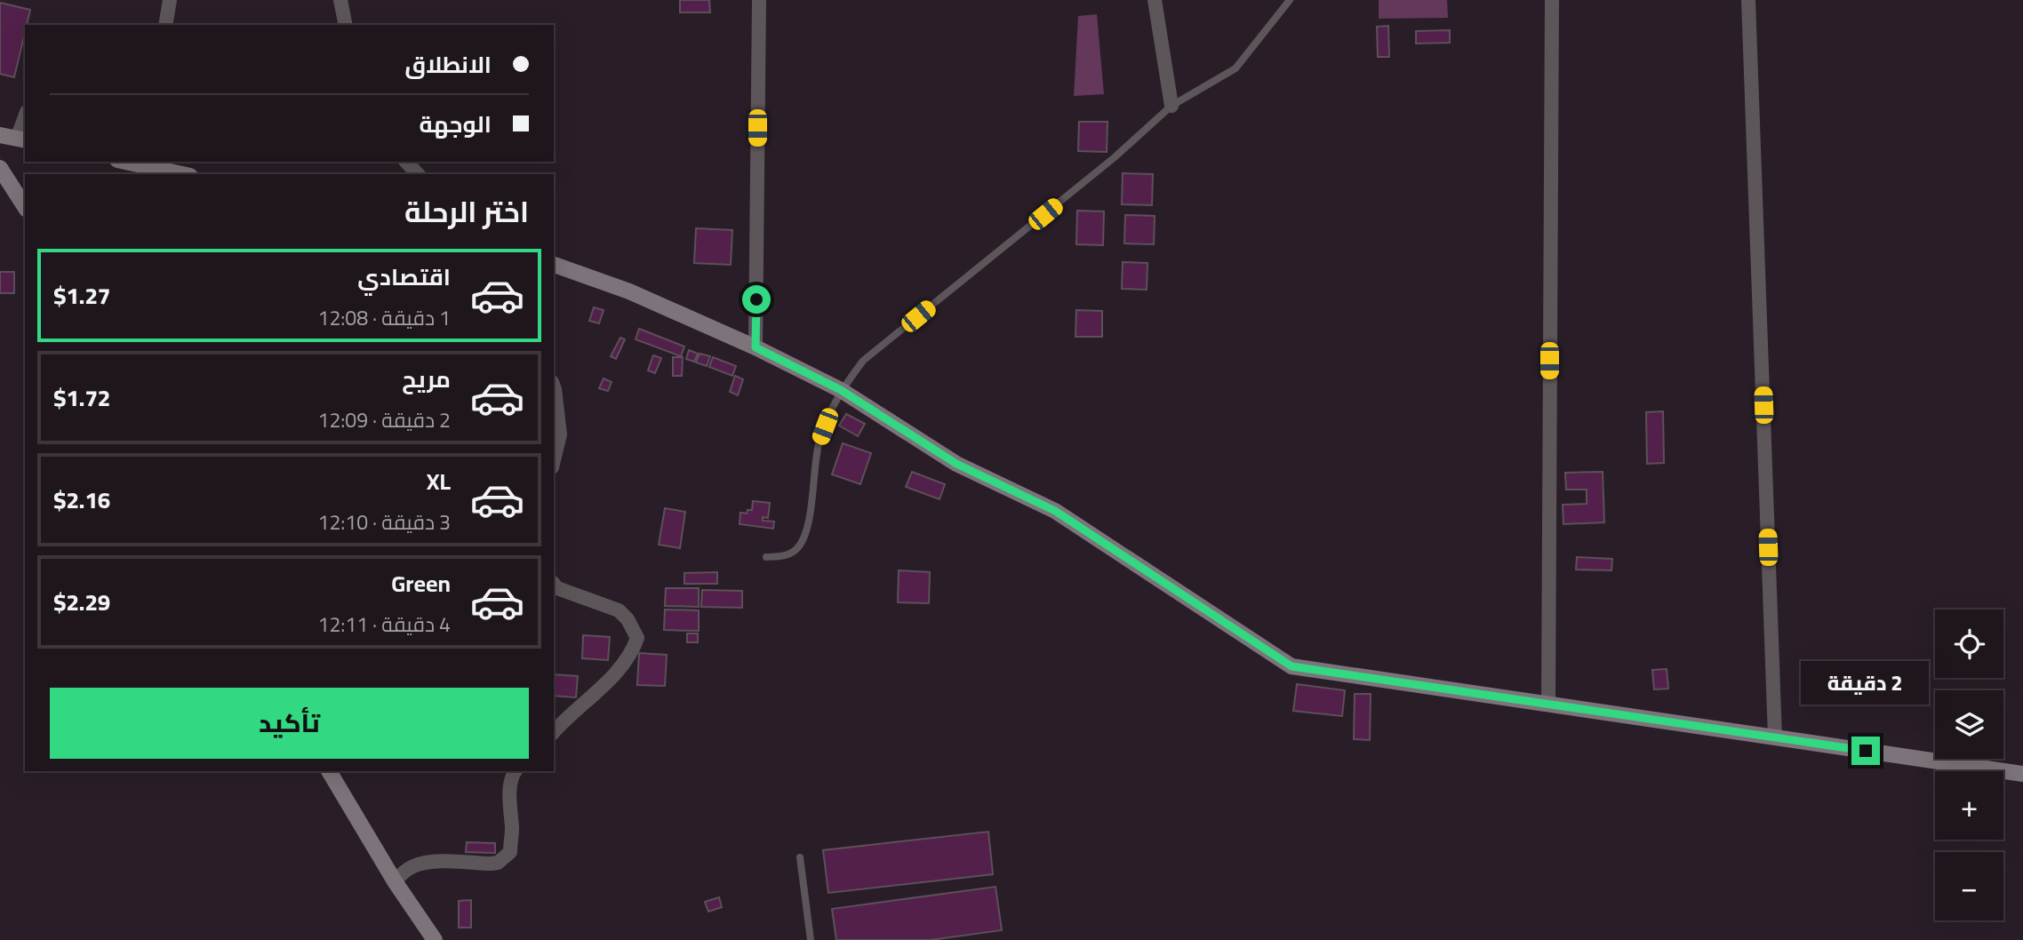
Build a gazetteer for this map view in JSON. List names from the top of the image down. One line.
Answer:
{"page":{"banner":["الانطلاق","الوجهة"],"heading":"اختر الرحلة","list":[{"name":"اقتصادي","note":"1 دقيقة · 12:08","value":"$1.27"},{"name":"مريح","note":"2 دقيقة · 12:09","value":"$1.72"},{"name":"XL","note":"3 دقيقة · 12:10","value":"$2.16"},{"name":"Green","note":"4 دقيقة · 12:11","value":"$2.29"}],"map_buttons":["+","−"],"bubble":"2 دقيقة","buttons":"تأكيد"}}
